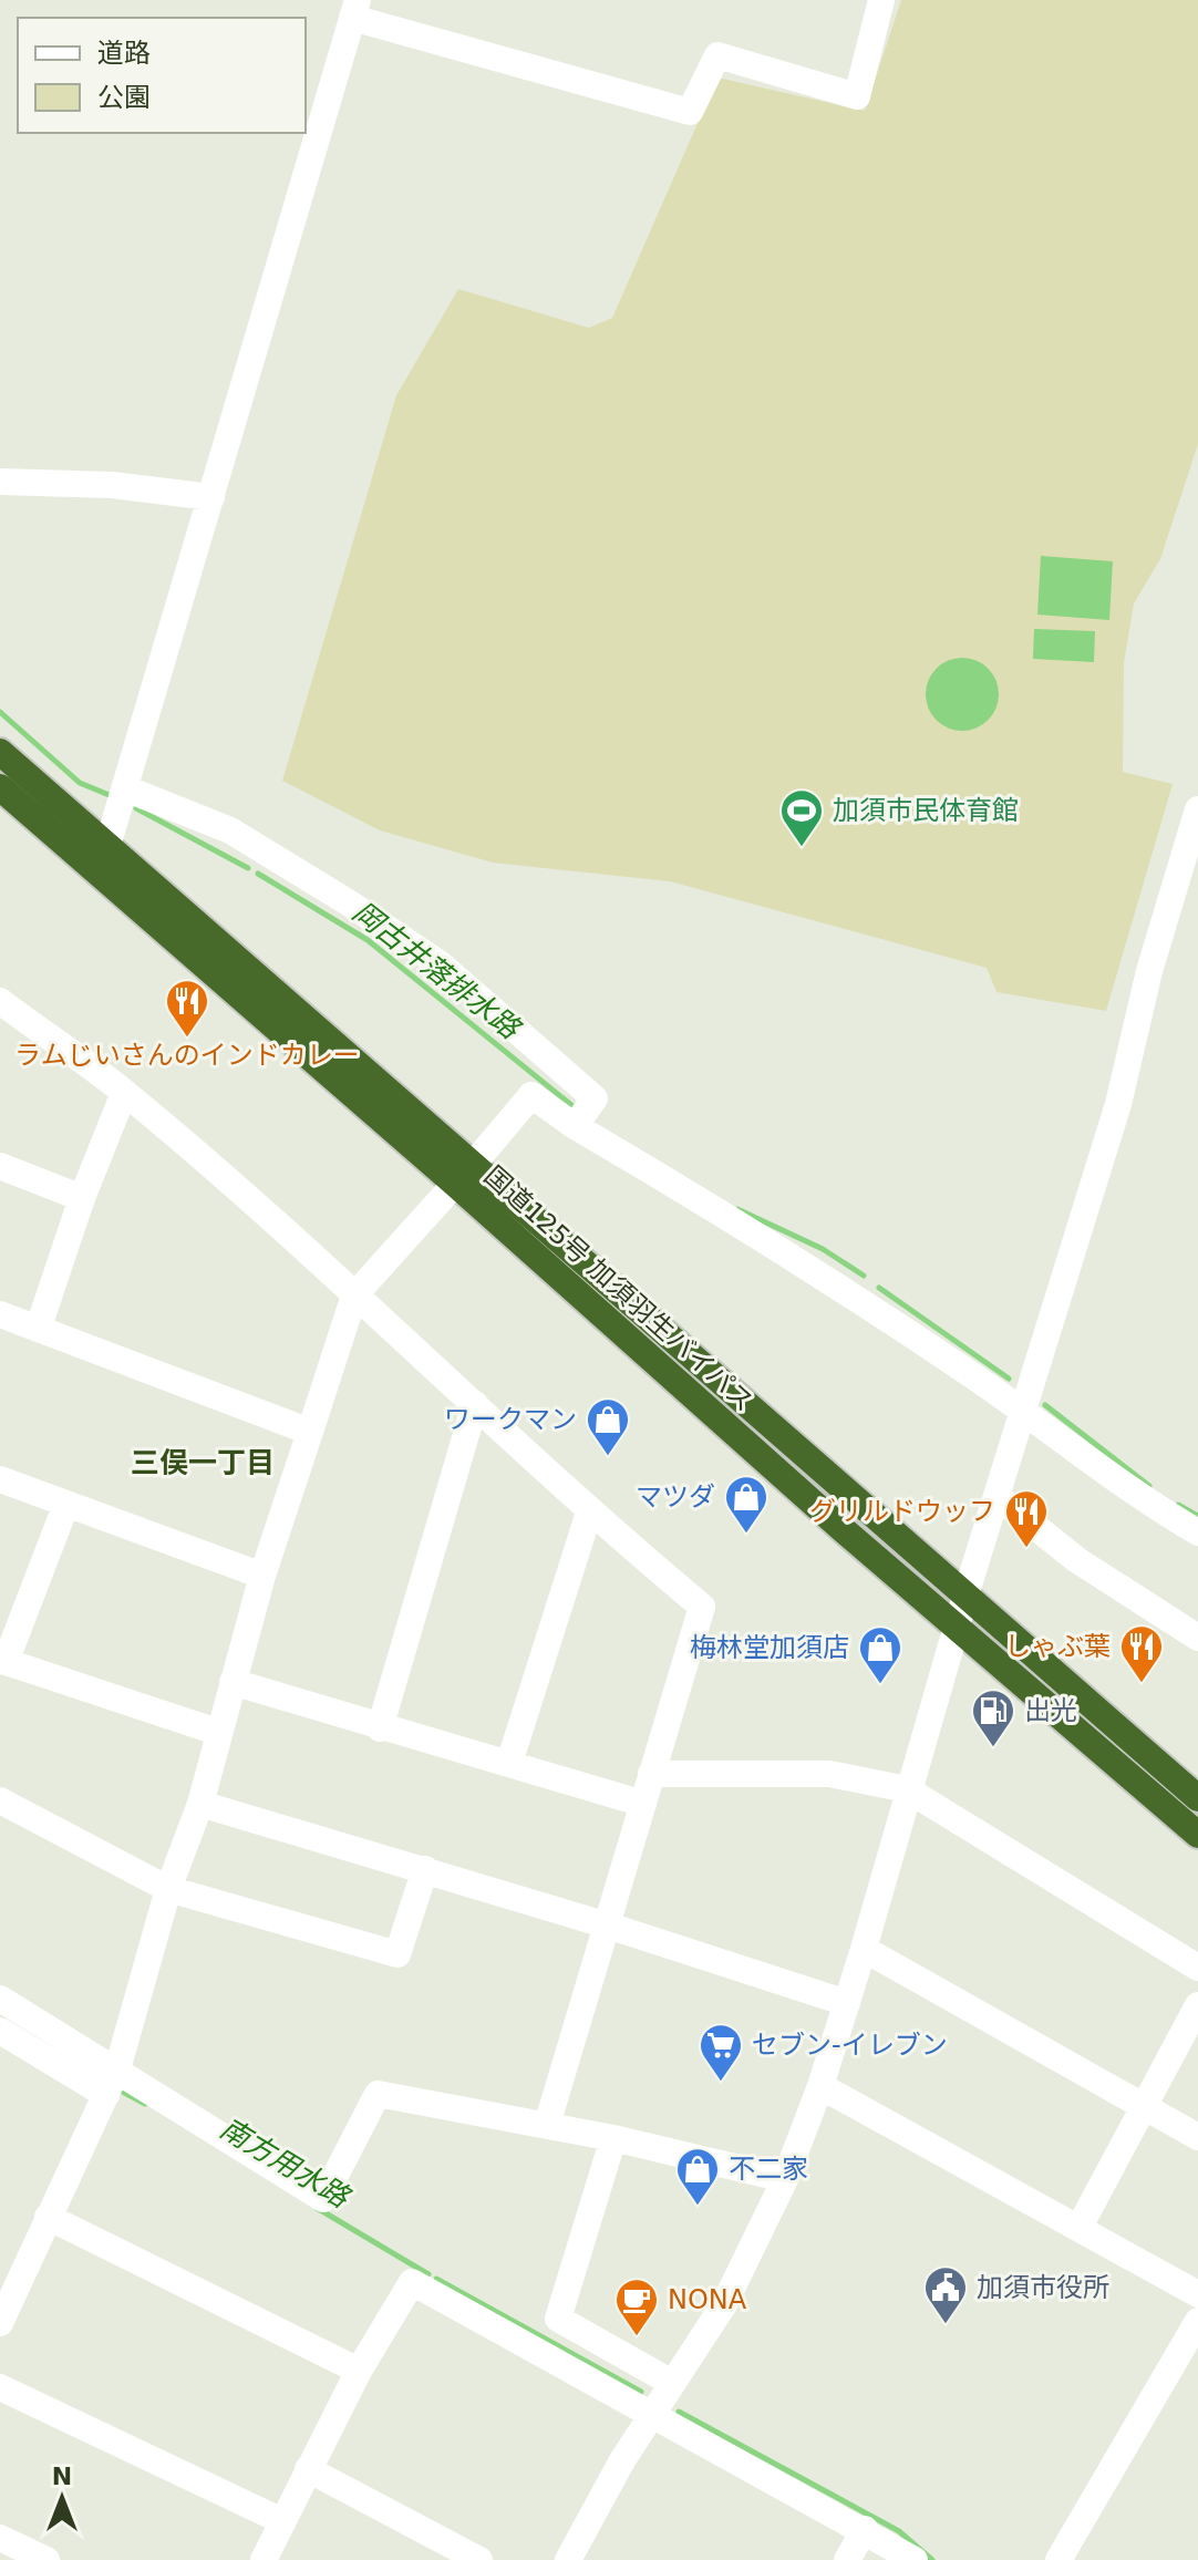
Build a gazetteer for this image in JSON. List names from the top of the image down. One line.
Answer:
{"streets":{"highway":["国道125号 加須羽生バイパス"]},"districts":["三俣一丁目"],"water":["岡古井落排水路","南方用水路"],"places":{"sports":["加須市民体育館"],"restaurant":["ラムじいさんのインドカレー","グリルドウッフ","しゃぶ葉"],"shop":["ワークマン","マツダ","梅林堂加須店","不二家"],"fuel station":["出光"],"supermarket":["セブン-イレブン"],"public building":["加須市役所"],"cafe":["NONA"]},"legend":["道路","公園"],"north":"top"}
